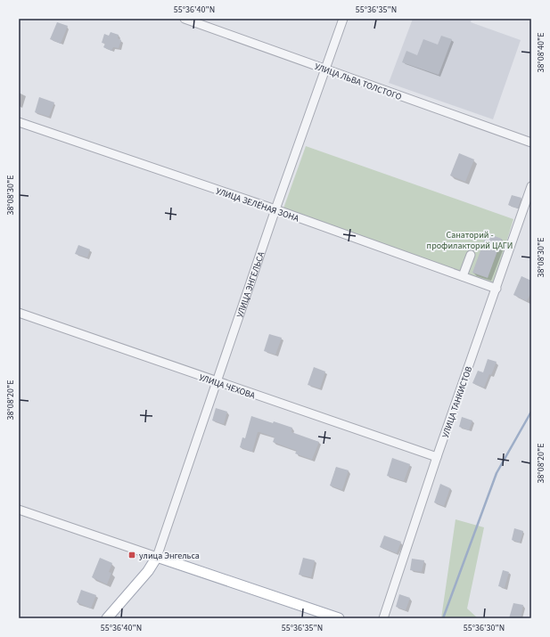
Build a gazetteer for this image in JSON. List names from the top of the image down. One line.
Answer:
{"streets":{"main road":["УЛИЦА ЭНГЕЛЬСА"],"street":["УЛИЦА ЛЬВА ТОЛСТОГО","УЛИЦА ЗЕЛЁНАЯ ЗОНА","УЛИЦА ЧЕХОВА","УЛИЦА ТАНКИСТОВ"]},"crossings":[["УЛИЦА ЛЬВА ТОЛСТОГО","УЛИЦА ЭНГЕЛЬСА"],["УЛИЦА ЗЕЛЁНАЯ ЗОНА","УЛИЦА ЭНГЕЛЬСА"],["УЛИЦА ЗЕЛЁНАЯ ЗОНА","УЛИЦА ТАНКИСТОВ"],["УЛИЦА ЭНГЕЛЬСА","УЛИЦА ЧЕХОВА"],["УЛИЦА ЧЕХОВА","УЛИЦА ТАНКИСТОВ"]],"parks":["Санаторий - профилакторий ЦАГИ"],"places":{"transit":["улица Энгельса"]},"coordinates":["55°36'40\"N","55°36'35\"N","38°08'40\"E","38°08'30\"E","38°08'20\"E","55°36'30\"N"]}
